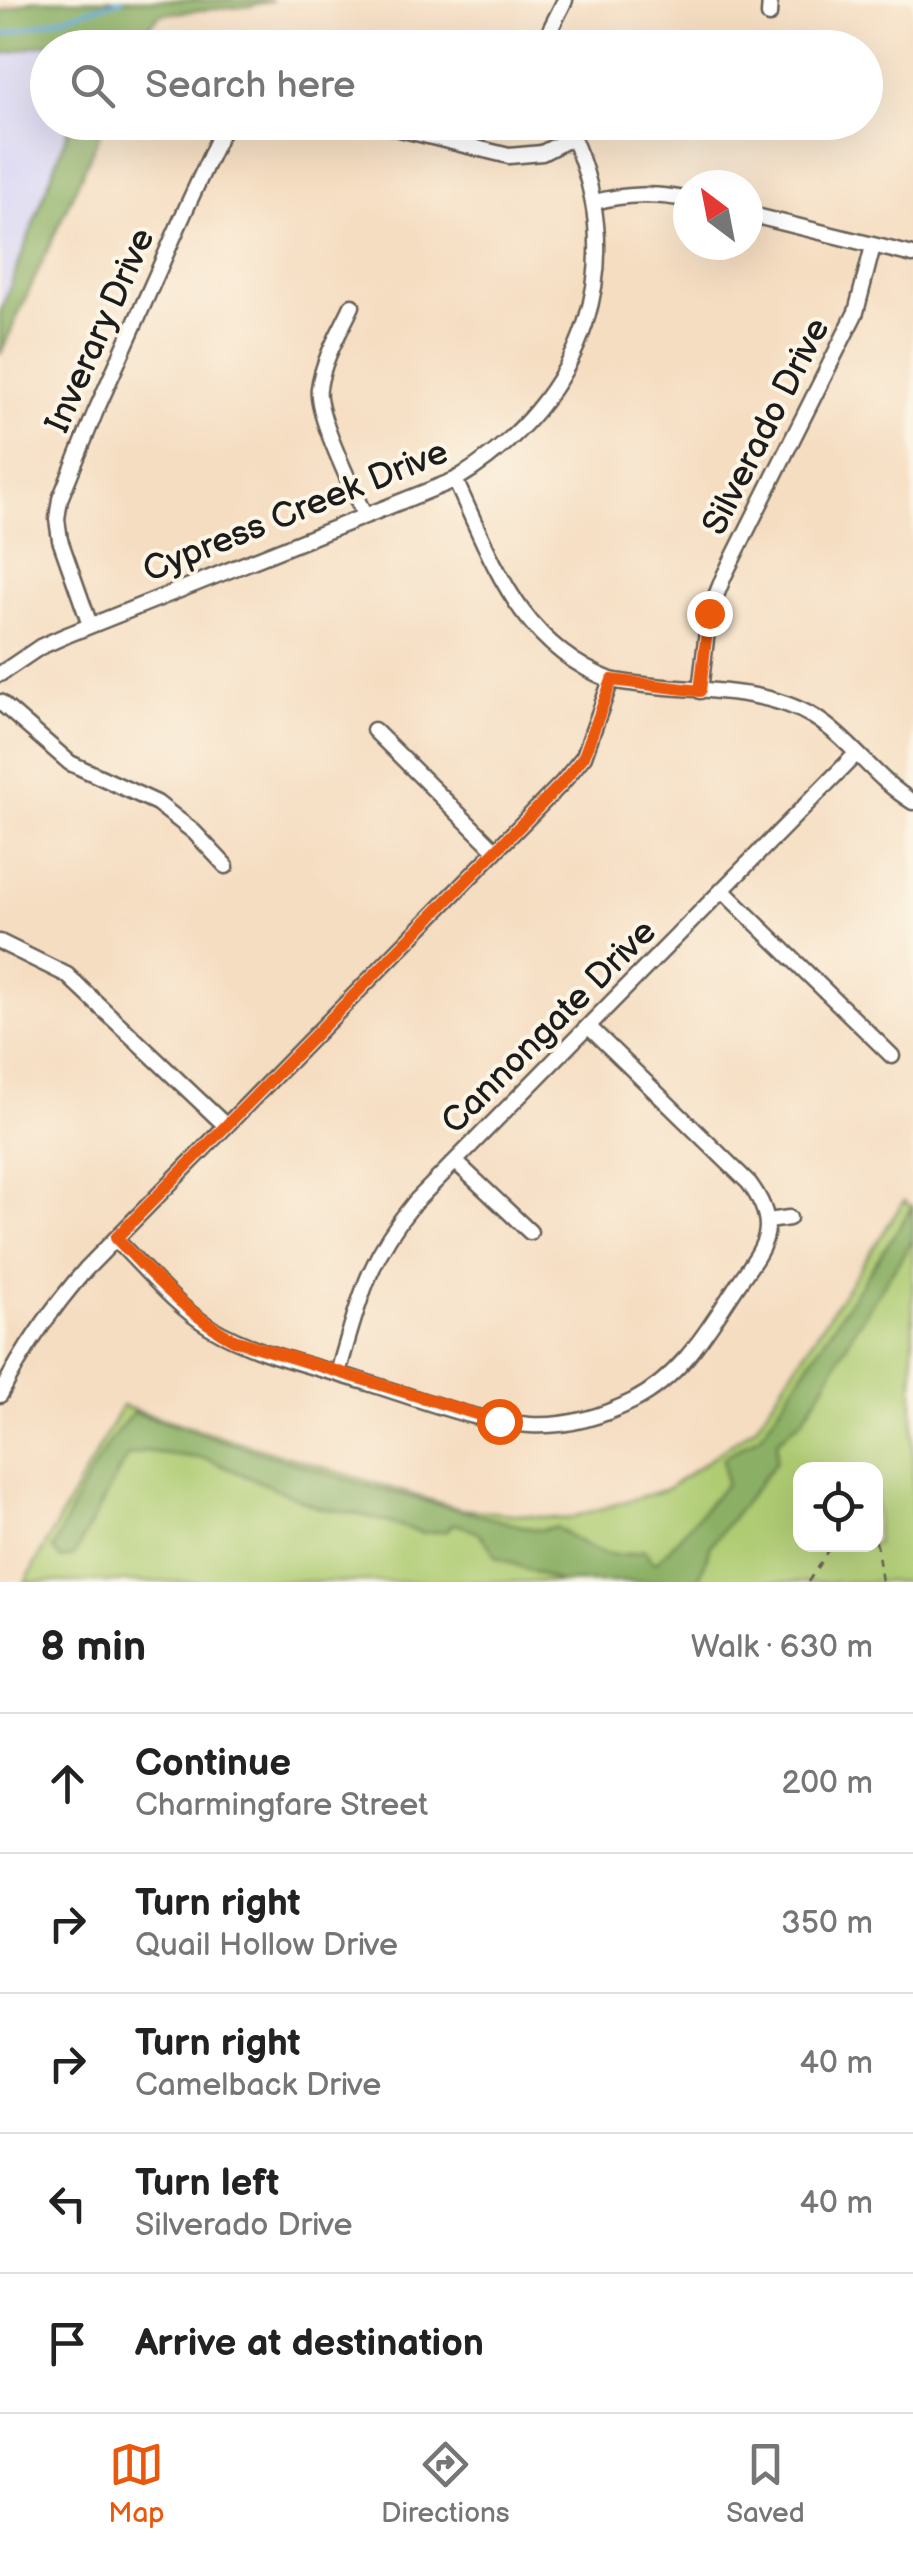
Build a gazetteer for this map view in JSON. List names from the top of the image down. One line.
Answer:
{"streets":{"street":["Inverary Drive","Silverado Drive","Cypress Creek Drive","Cannongate Drive"]},"crossings":[["Inverary Drive","Cypress Creek Drive"]],"north":"top left","page":{"search":"Search here","heading":["8 min","Walk · 630 m"],"list":[["Continue","Charmingfare Street","200 m"],["Turn right","Quail Hollow Drive","350 m"],["Turn right","Camelback Drive","40 m"],["Turn left","Silverado Drive","40 m"],"Arrive at destination"],"nav":["Map","Directions","Saved"]}}
